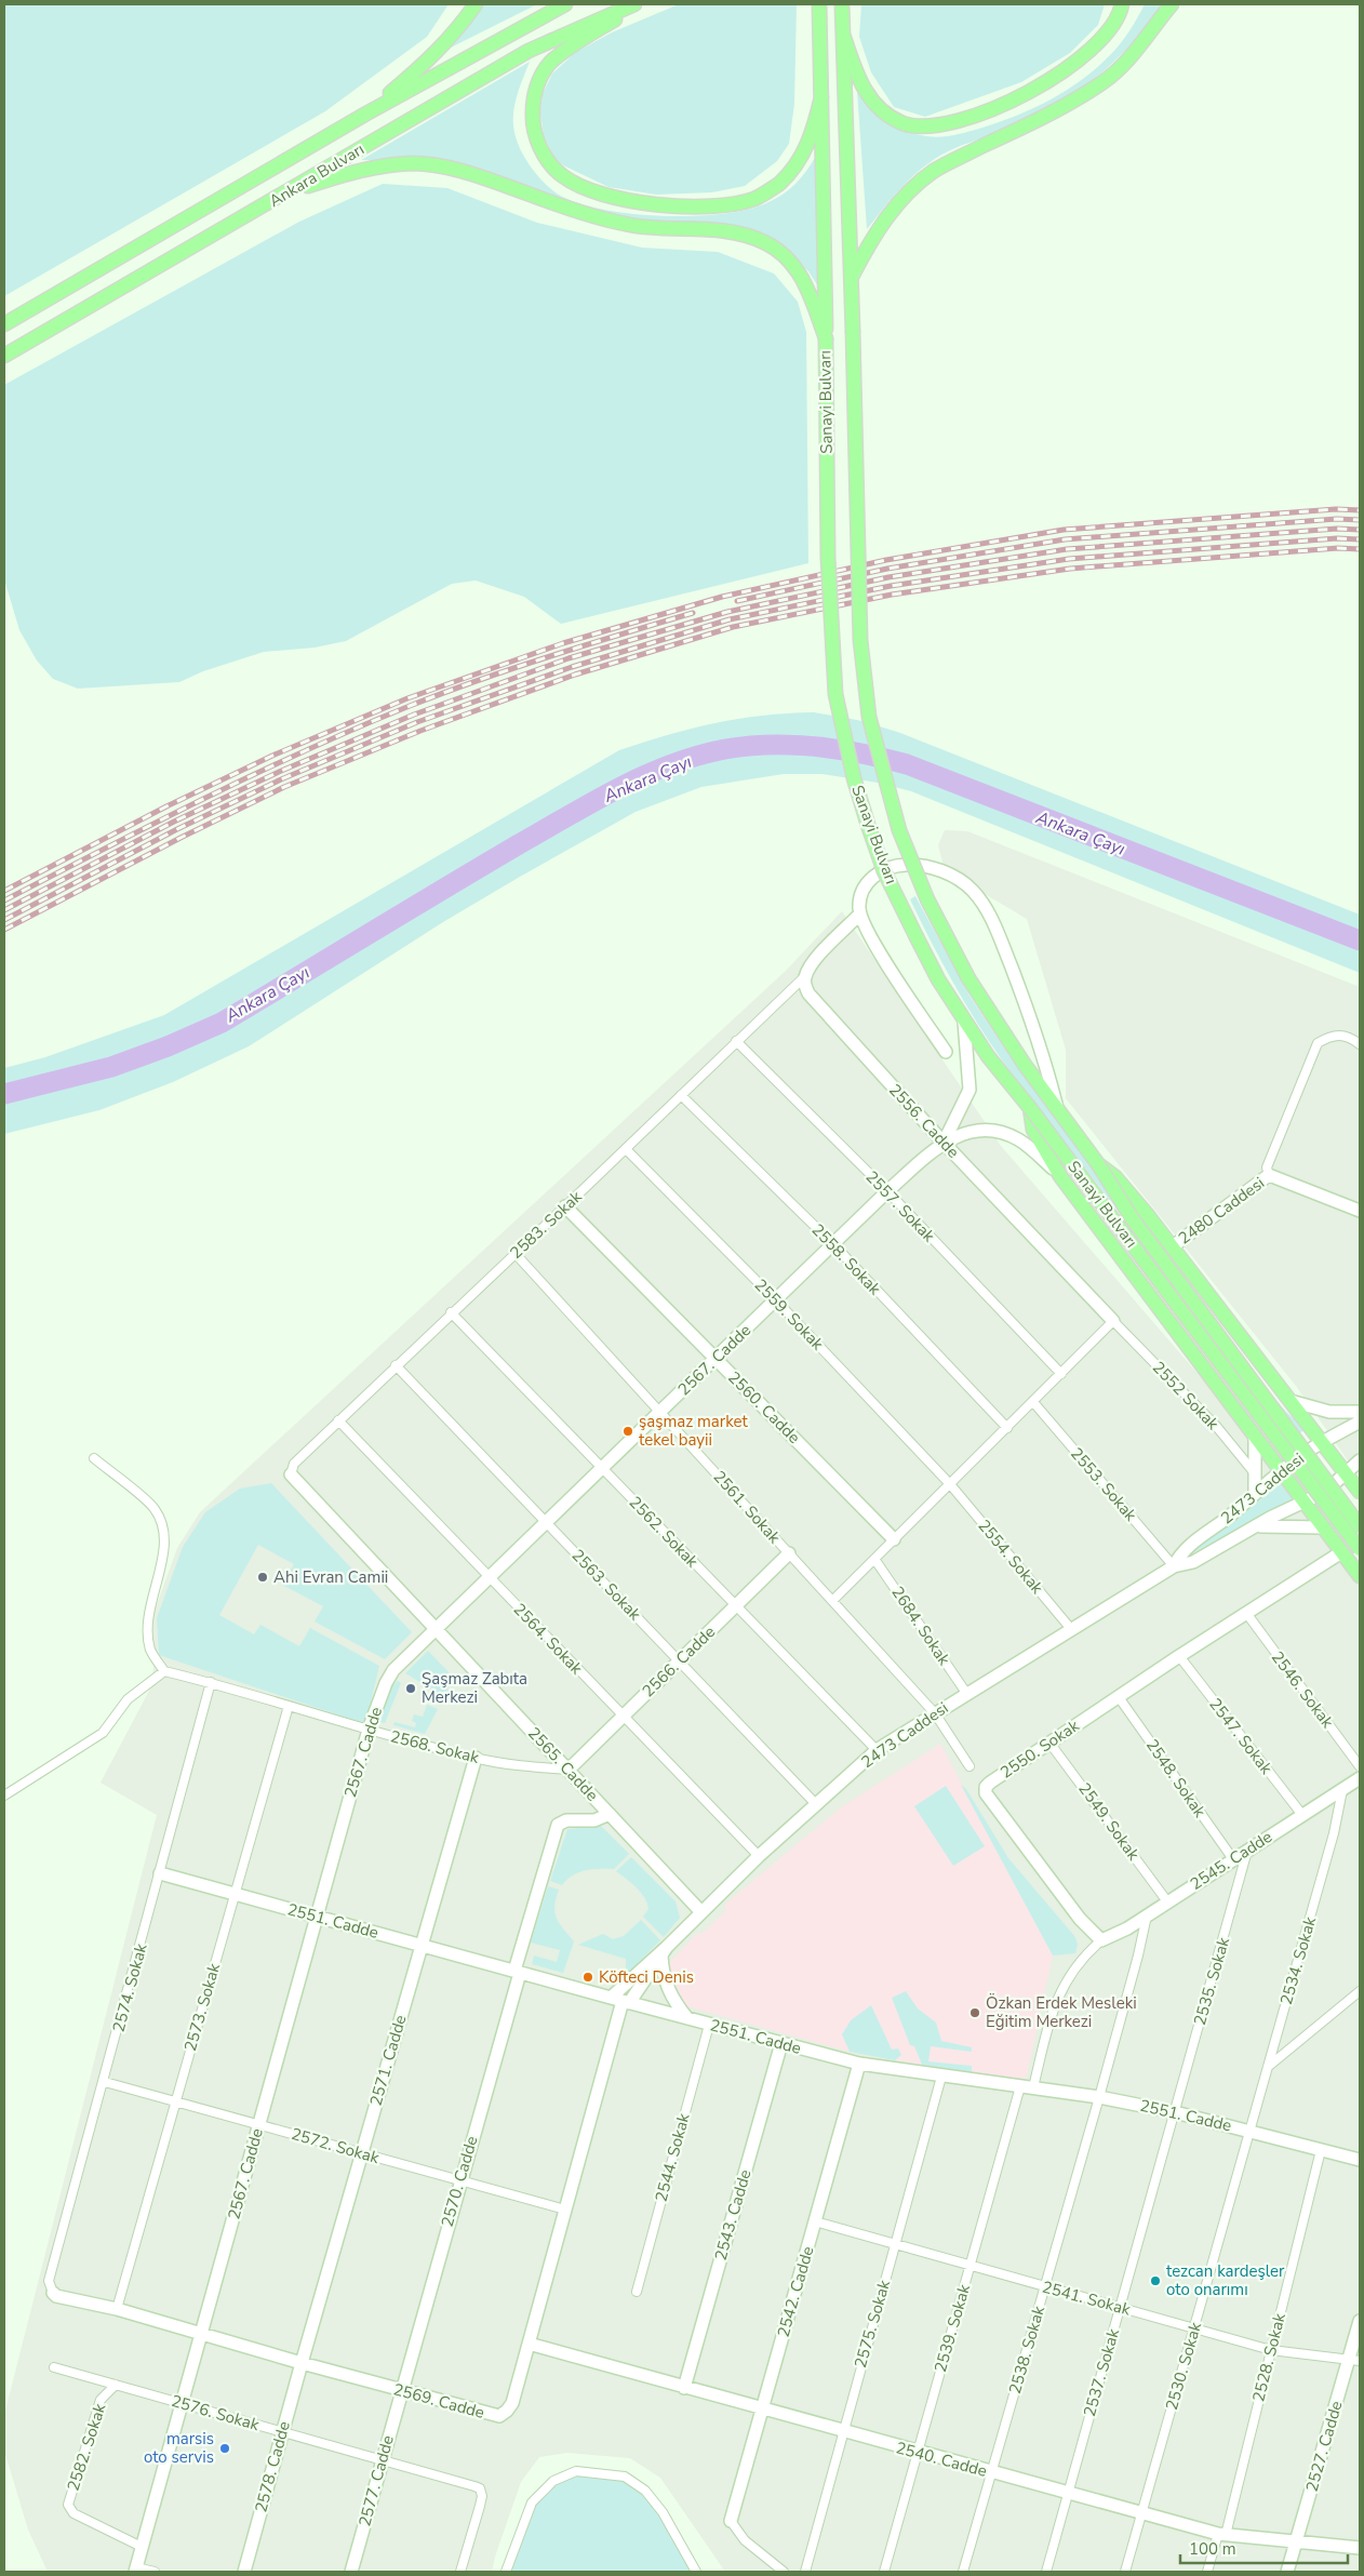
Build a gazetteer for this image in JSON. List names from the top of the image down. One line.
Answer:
{"streets":{"main road":["Ankara Bulvarı","Sanayi Bulvarı"],"street":["2556. Cadde","2557. Sokak","2480 Caddesi","2583. Sokak","2558. Sokak","2559. Sokak","2567. Cadde","2552 Sokak","2560. Cadde","2553. Sokak","2473 Caddesi","2561. Sokak","2562. Sokak","2554. Sokak","2563. Sokak","2684. Sokak","2564. Sokak","2566. Cadde","2546. Sokak","2547. Sokak","2568. Sokak","2550. Sokak","2565. Cadde","2548. Sokak","2549. Sokak","2545. Cadde","2551. Cadde","2534. Sokak","2535. Sokak","2574. Sokak","2573. Sokak","2571. Cadde","2572. Sokak","2544. Sokak","2570. Cadde","2543. Cadde","2542. Cadde","2541. Sokak","2575. Sokak","2539. Sokak","2538. Sokak","2528. Sokak","2530. Sokak","2537. Sokak","2569. Cadde","2576. Sokak","2527. Cadde","2582. Sokak","2540. Cadde","2578. Cadde","2577. Cadde"]},"crossings":[["2556. Cadde","2583. Sokak"],["2556. Cadde","2567. Cadde"],["2556. Cadde","2552 Sokak"],["2557. Sokak","2583. Sokak"],["2557. Sokak","2567. Cadde"],["2583. Sokak","2558. Sokak"],["2583. Sokak","2559. Sokak"],["2583. Sokak","2560. Cadde"],["2583. Sokak","2561. Sokak"],["2583. Sokak","2562. Sokak"],["2583. Sokak","2563. Sokak"],["2583. Sokak","2564. Sokak"],["2583. Sokak","2565. Cadde"],["2558. Sokak","2567. Cadde"],["2559. Sokak","2567. Cadde"],["2559. Sokak","2554. Sokak"],["2567. Cadde","2560. Cadde"],["2567. Cadde","2561. Sokak"],["2567. Cadde","2562. Sokak"],["2567. Cadde","2563. Sokak"],["2567. Cadde","2564. Sokak"],["2567. Cadde","2568. Sokak"],["2567. Cadde","2565. Cadde"],["2567. Cadde","2551. Cadde"],["2567. Cadde","2572. Sokak"],["2567. Cadde","2569. Cadde"],["2567. Cadde","2576. Sokak"],["2567. Cadde","2582. Sokak"],["2553. Sokak","2473 Caddesi"],["2473 Caddesi","2561. Sokak"],["2473 Caddesi","2562. Sokak"],["2473 Caddesi","2554. Sokak"],["2473 Caddesi","2563. Sokak"],["2473 Caddesi","2684. Sokak"],["2473 Caddesi","2564. Sokak"],["2473 Caddesi","2565. Cadde"],["2561. Sokak","2566. Cadde"],["2562. Sokak","2566. Cadde"],["2563. Sokak","2566. Cadde"],["2564. Sokak","2566. Cadde"],["2566. Cadde","2568. Sokak"],["2566. Cadde","2565. Cadde"],["2546. Sokak","2550. Sokak"],["2547. Sokak","2550. Sokak"],["2547. Sokak","2545. Cadde"],["2568. Sokak","2565. Cadde"],["2568. Sokak","2574. Sokak"],["2568. Sokak","2573. Sokak"],["2568. Sokak","2571. Cadde"],["2550. Sokak","2548. Sokak"],["2550. Sokak","2549. Sokak"],["2550. Sokak","2545. Cadde"],["2565. Cadde","2570. Cadde"],["2548. Sokak","2545. Cadde"],["2549. Sokak","2545. Cadde"],["2545. Cadde","2534. Sokak"],["2545. Cadde","2535. Sokak"],["2545. Cadde","2538. Sokak"],["2551. Cadde","2534. Sokak"],["2551. Cadde","2535. Sokak"],["2551. Cadde","2574. Sokak"],["2551. Cadde","2573. Sokak"],["2551. Cadde","2571. Cadde"],["2551. Cadde","2544. Sokak"],["2551. Cadde","2570. Cadde"],["2551. Cadde","2543. Cadde"],["2551. Cadde","2542. Cadde"],["2551. Cadde","2575. Sokak"],["2551. Cadde","2539. Sokak"],["2551. Cadde","2538. Sokak"],["2551. Cadde","2528. Sokak"],["2551. Cadde","2530. Sokak"],["2551. Cadde","2537. Sokak"],["2551. Cadde","2569. Cadde"],["2534. Sokak","2530. Sokak"],["2535. Sokak","2537. Sokak"],["2574. Sokak","2572. Sokak"],["2574. Sokak","2569. Cadde"],["2573. Sokak","2572. Sokak"],["2573. Sokak","2569. Cadde"],["2571. Cadde","2572. Sokak"],["2571. Cadde","2569. Cadde"],["2571. Cadde","2578. Cadde"],["2572. Sokak","2570. Cadde"],["2572. Sokak","2569. Cadde"],["2570. Cadde","2569. Cadde"],["2570. Cadde","2577. Cadde"],["2543. Cadde","2540. Cadde"],["2542. Cadde","2541. Sokak"],["2542. Cadde","2540. Cadde"],["2541. Sokak","2575. Sokak"],["2541. Sokak","2539. Sokak"],["2541. Sokak","2538. Sokak"],["2541. Sokak","2528. Sokak"],["2541. Sokak","2530. Sokak"],["2541. Sokak","2537. Sokak"],["2541. Sokak","2527. Cadde"],["2575. Sokak","2540. Cadde"],["2539. Sokak","2540. Cadde"],["2538. Sokak","2540. Cadde"],["2528. Sokak","2540. Cadde"],["2530. Sokak","2540. Cadde"],["2537. Sokak","2540. Cadde"],["2569. Cadde","2540. Cadde"],["2569. Cadde","2578. Cadde"],["2569. Cadde","2577. Cadde"],["2576. Sokak","2582. Sokak"],["2576. Sokak","2578. Cadde"],["2576. Sokak","2577. Cadde"],["2527. Cadde","2540. Cadde"]],"water":["Ankara Çayı"],"places":["şaşmaz market tekel bayii","Ahi Evran Camii","Şaşmaz Zabıta Merkezi","Köfteci Denis","Özkan Erdek Mesleki Eğitim Merkezi","tezcan kardeşler oto onarımı","marsis oto servis"],"scale_bar":"100 m"}
